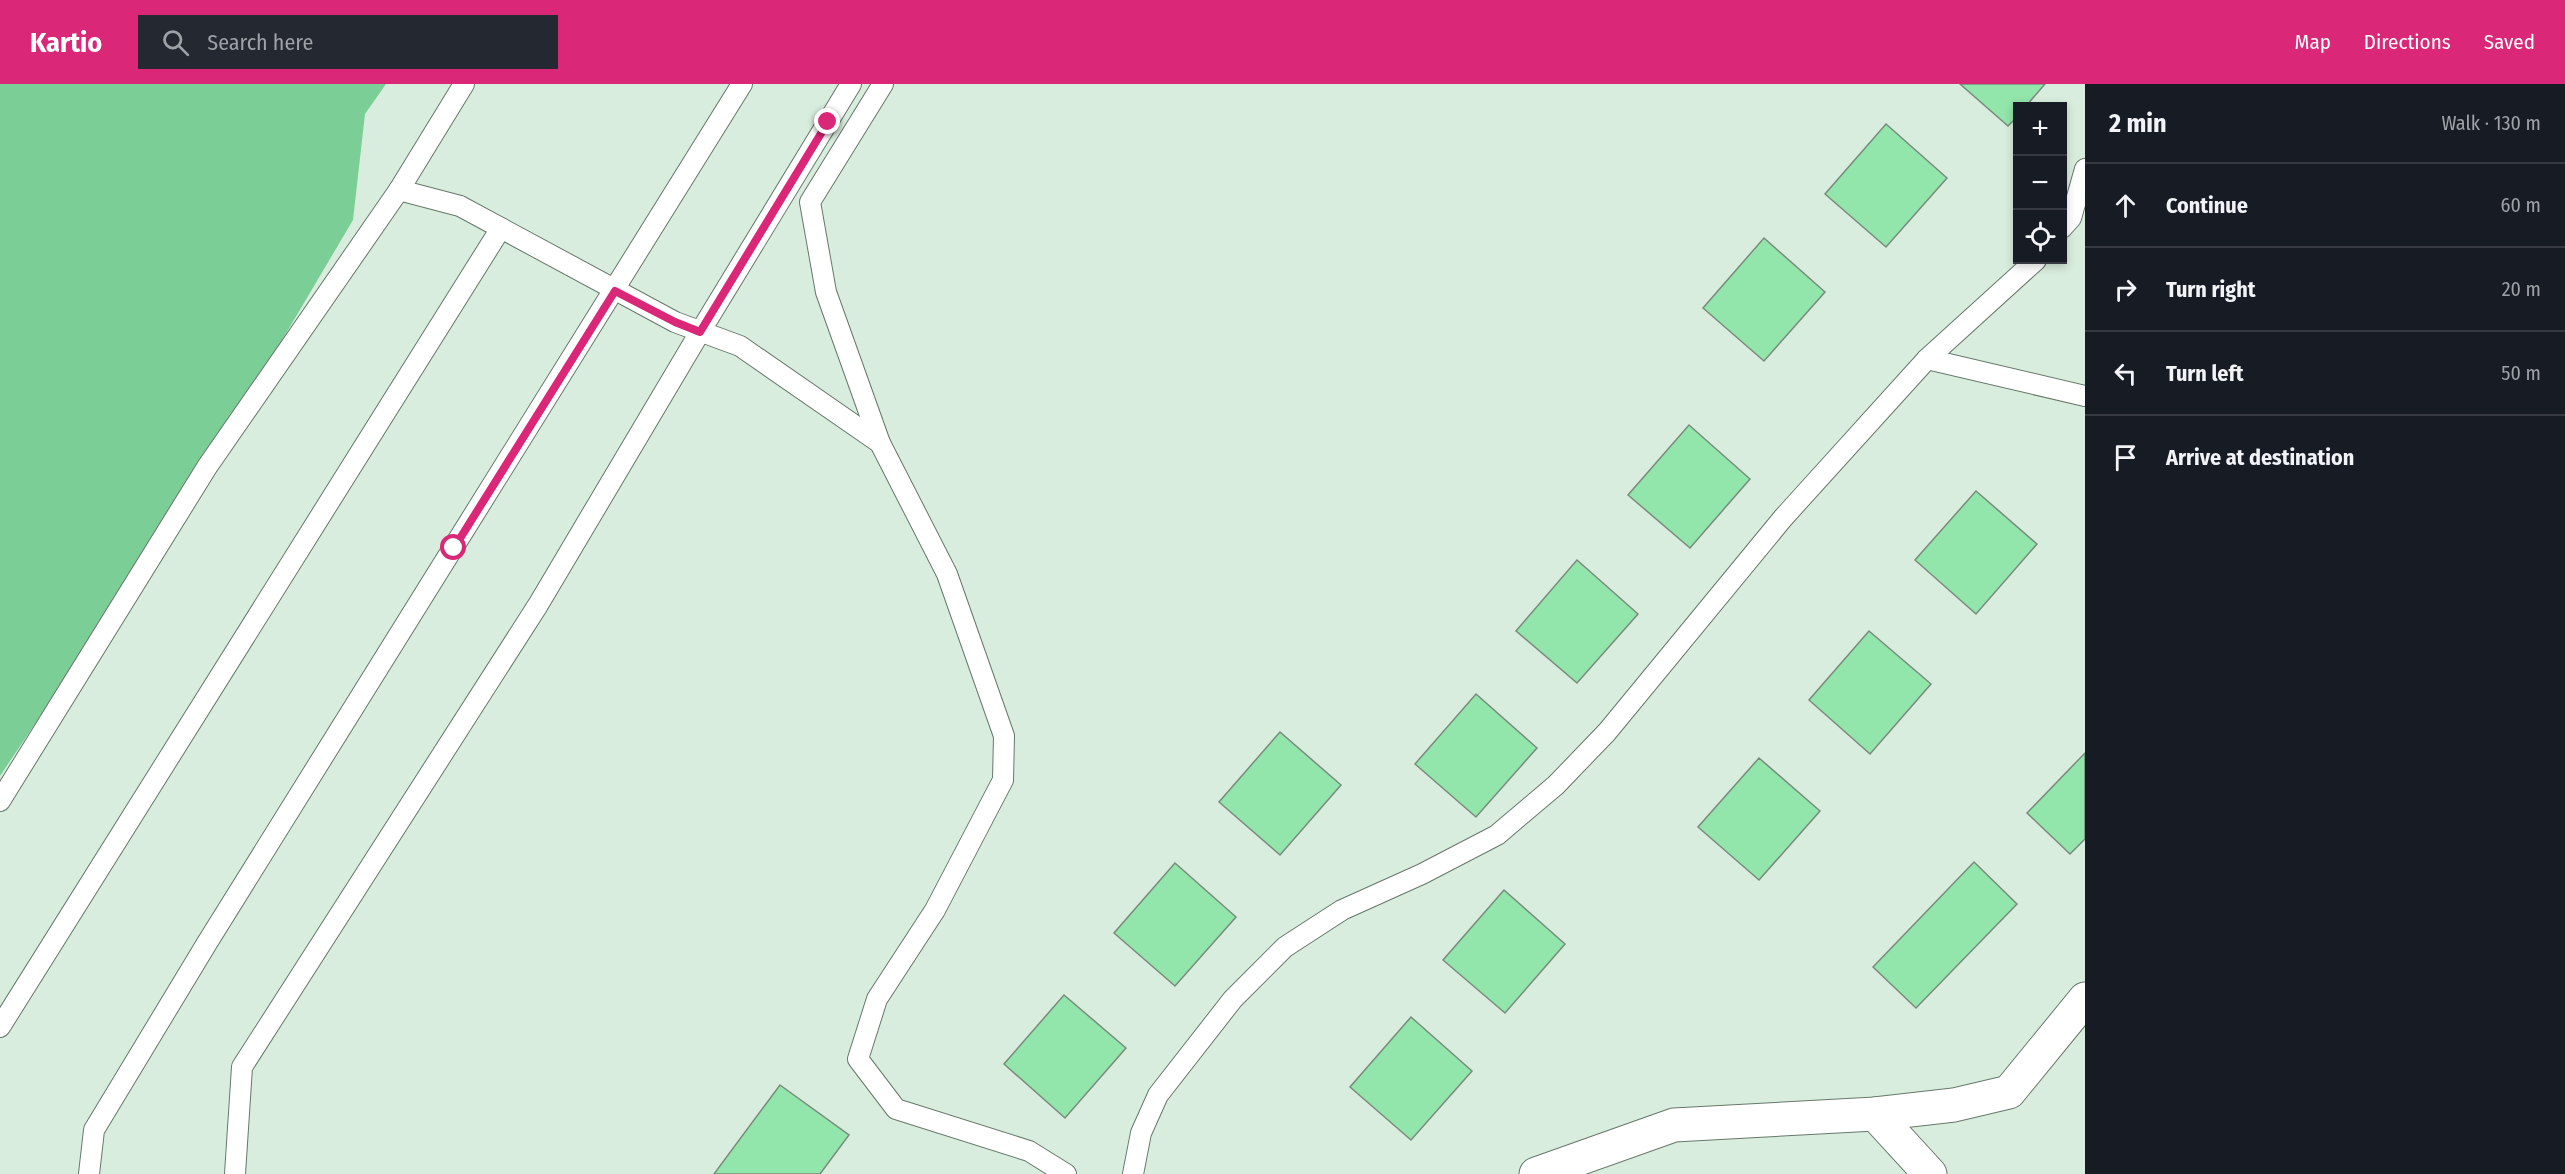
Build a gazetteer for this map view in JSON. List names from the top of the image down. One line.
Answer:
{"page":{"header":"Kartio","search":"Search here","nav":["Map","Directions","Saved"],"heading":["2 min","Walk · 130 m"],"map_buttons":["+","−"],"list":[["Continue","60 m"],["Turn right","20 m"],["Turn left","50 m"],"Arrive at destination"]}}
